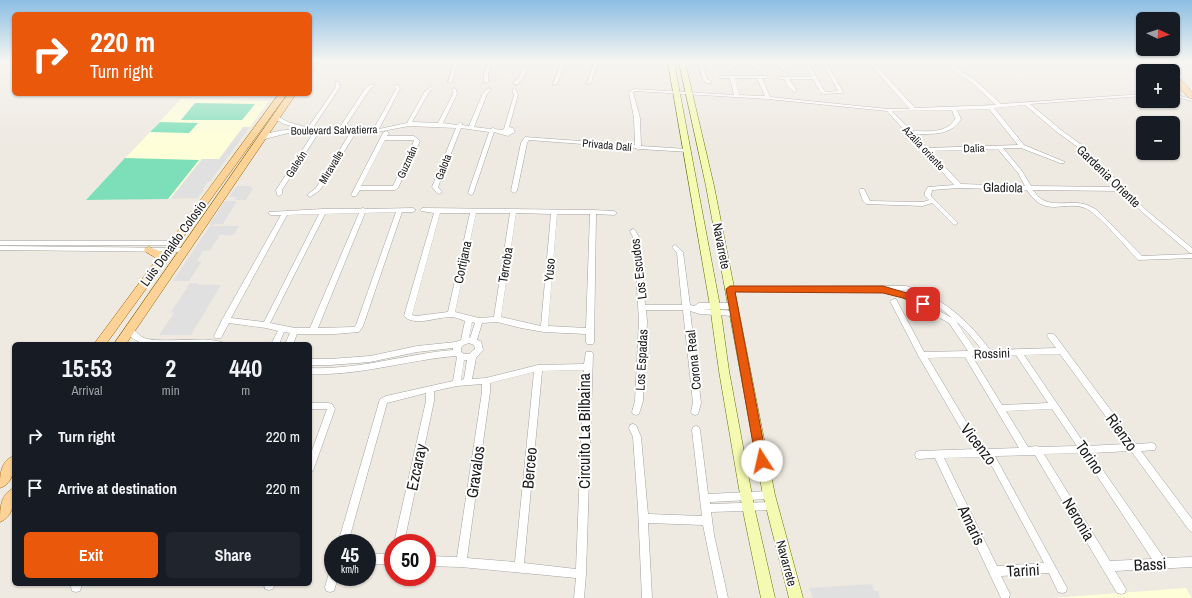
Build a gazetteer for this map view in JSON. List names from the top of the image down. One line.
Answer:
{"streets":{"main road":["Luis Donaldo Colosio","Navarrete"],"street":["Boulevard Salvatierra","Privada Dalí","Azalia oriente","Dalia","Guzmán","Galeón","Miravalle","Galota","Gardenia Oriente","Gladiola","Cortijana","Terroba","Los Escudos","Yuso","Rossini","Los Espadas","Corona Real","Circuito La Bilbaina","Rienzo","Vicenzo","Torino","Ezcaray","Berceo","Gravalos","Neronia","Amaris","Bassi","Tarini"]},"crossings":[["Boulevard Salvatierra","Galeón"],["Boulevard Salvatierra","Miravalle"],["Boulevard Salvatierra","Galota"],["Boulevard Salvatierra","Luis Donaldo Colosio"],["Privada Dalí","Navarrete"],["Azalia oriente","Dalia"],["Azalia oriente","Gladiola"],["Gardenia Oriente","Gladiola"],["Los Escudos","Los Espadas"],["Rossini","Rienzo"],["Rossini","Vicenzo"],["Rossini","Torino"],["Circuito La Bilbaina","Ezcaray"],["Circuito La Bilbaina","Berceo"],["Circuito La Bilbaina","Gravalos"],["Vicenzo","Tarini"],["Torino","Bassi"],["Neronia","Bassi"],["Amaris","Tarini"]],"north":"right","page":{"map_buttons":["+","−"],"turn":["220 m","Turn right"],"eta":["15:53","Arrival","2","min","440","m"],"list":[{"name":"Turn right","value":"220 m"},{"name":"Arrive at destination","value":"220 m"}],"buttons":["Exit","Share"],"speed":"45 km/h","limit":"50"}}
